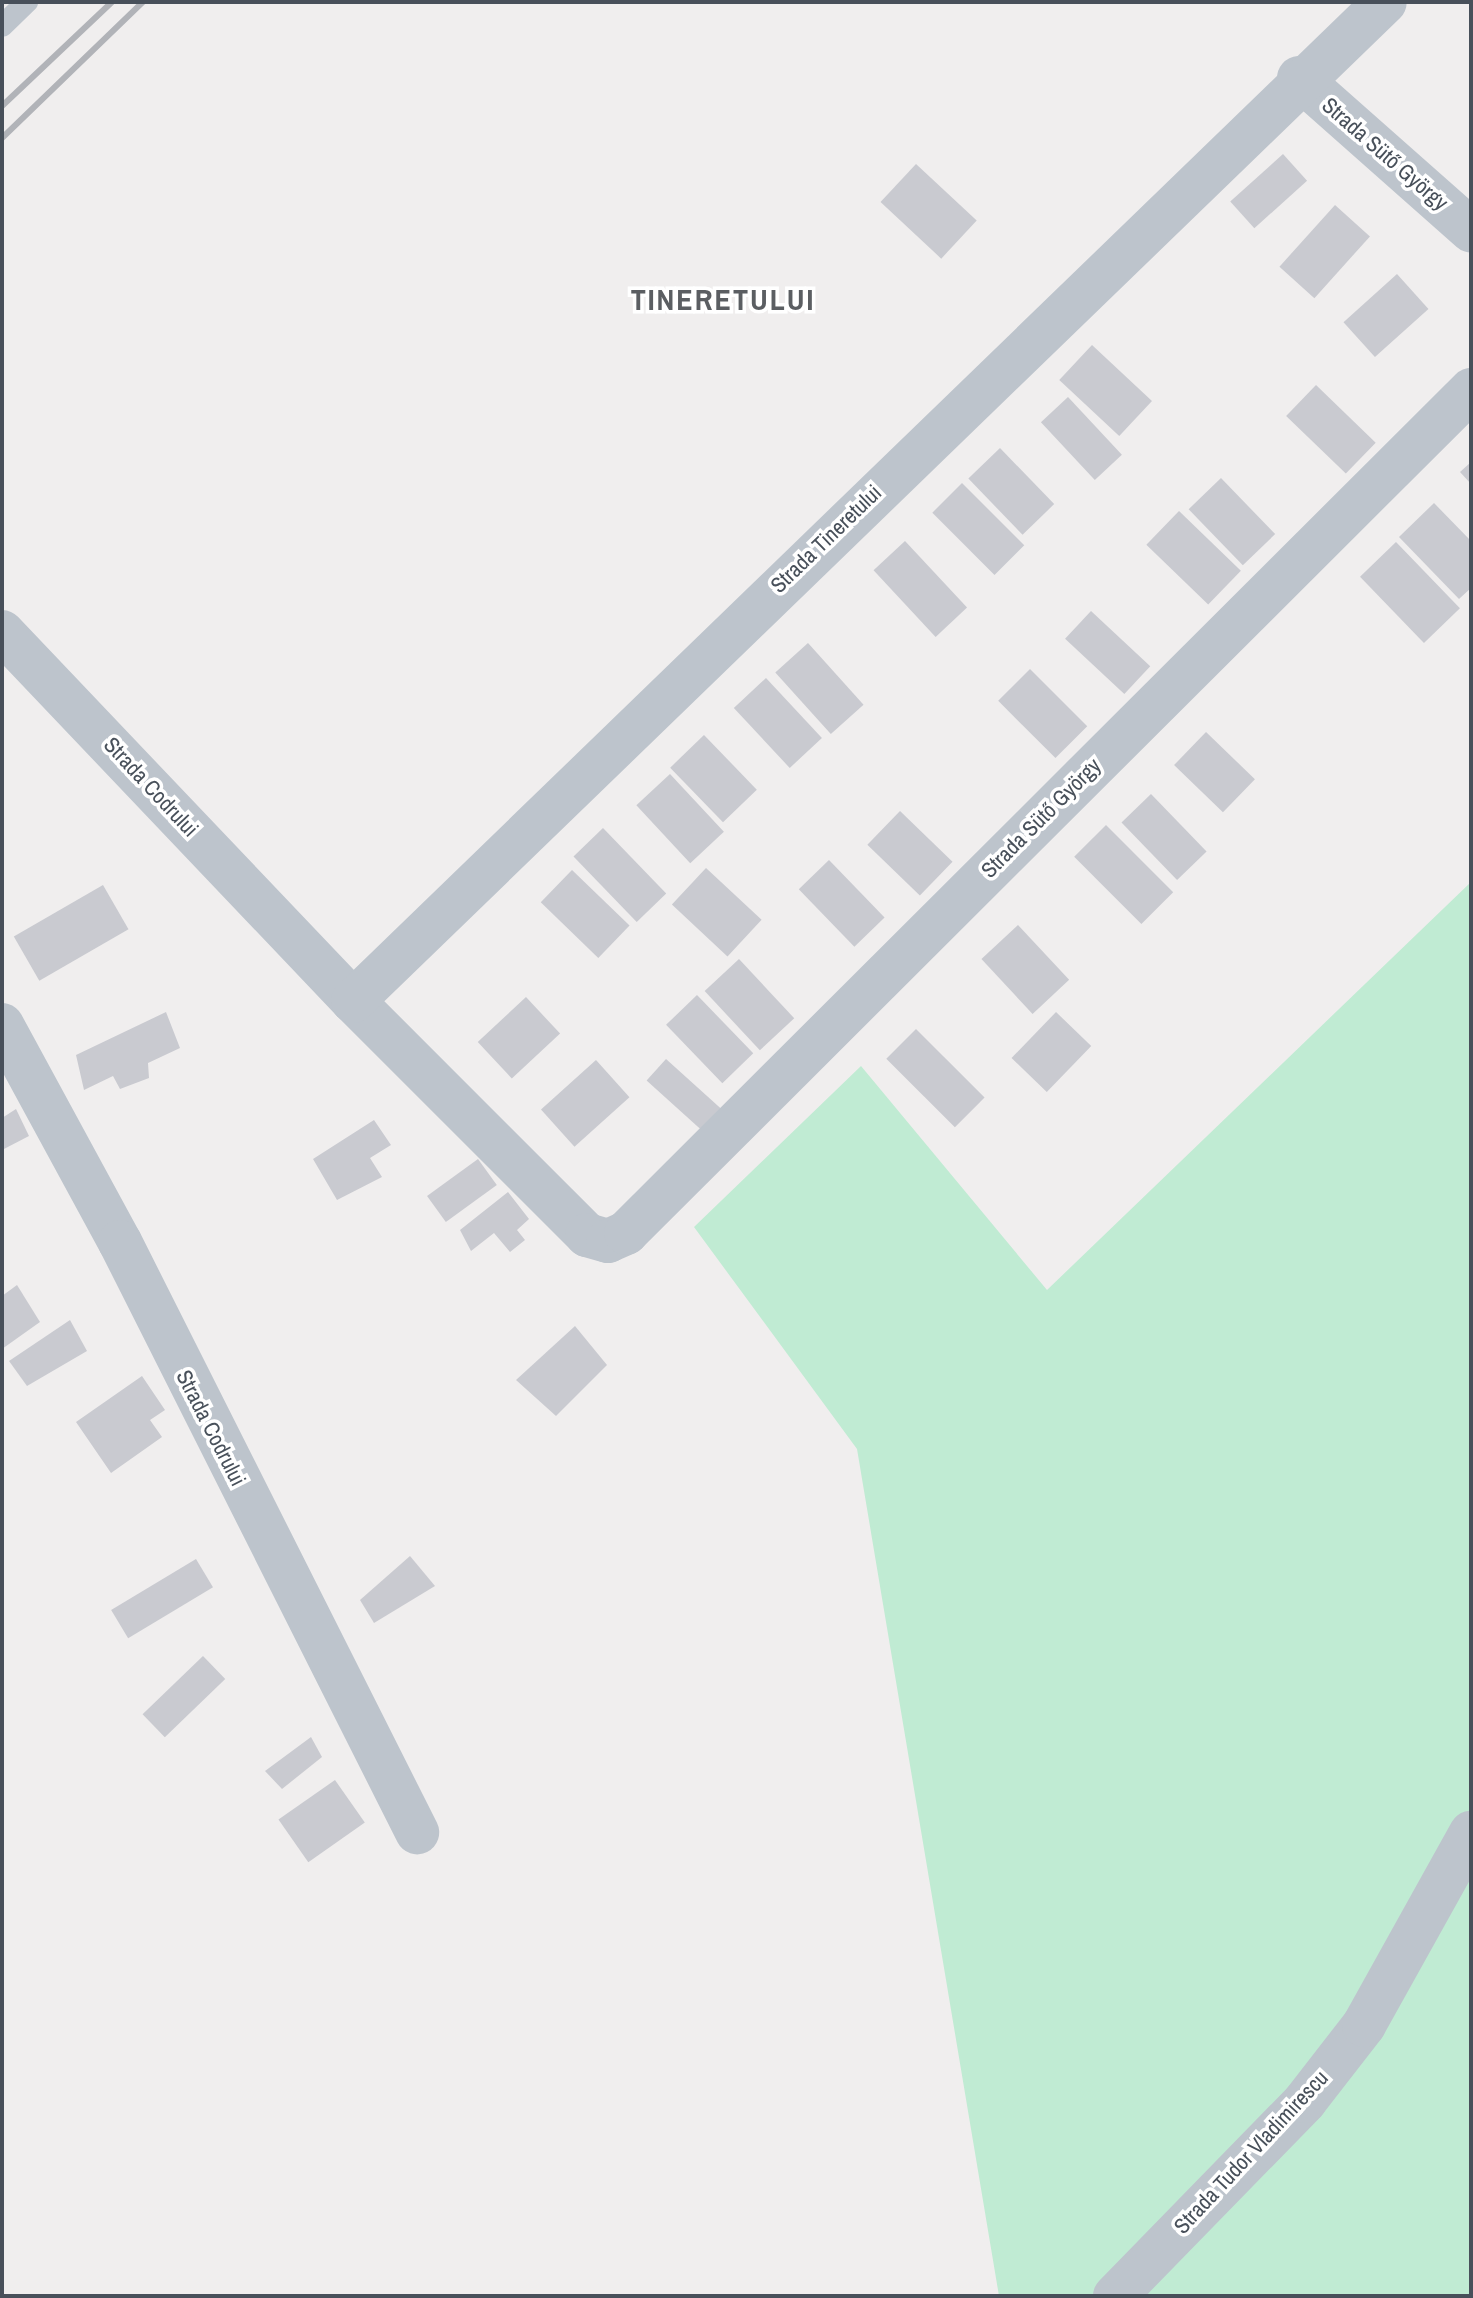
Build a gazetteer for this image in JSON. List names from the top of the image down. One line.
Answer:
{"streets":{"street":["Strada Sütő György","Strada Tineretului","Strada Codrului","Strada Tudor Vladimirescu"]},"crossings":[["Strada Sütő György","Strada Tineretului"],["Strada Sütő György","Strada Codrului"],["Strada Tineretului","Strada Codrului"]],"districts":["TINERETULUI"]}
